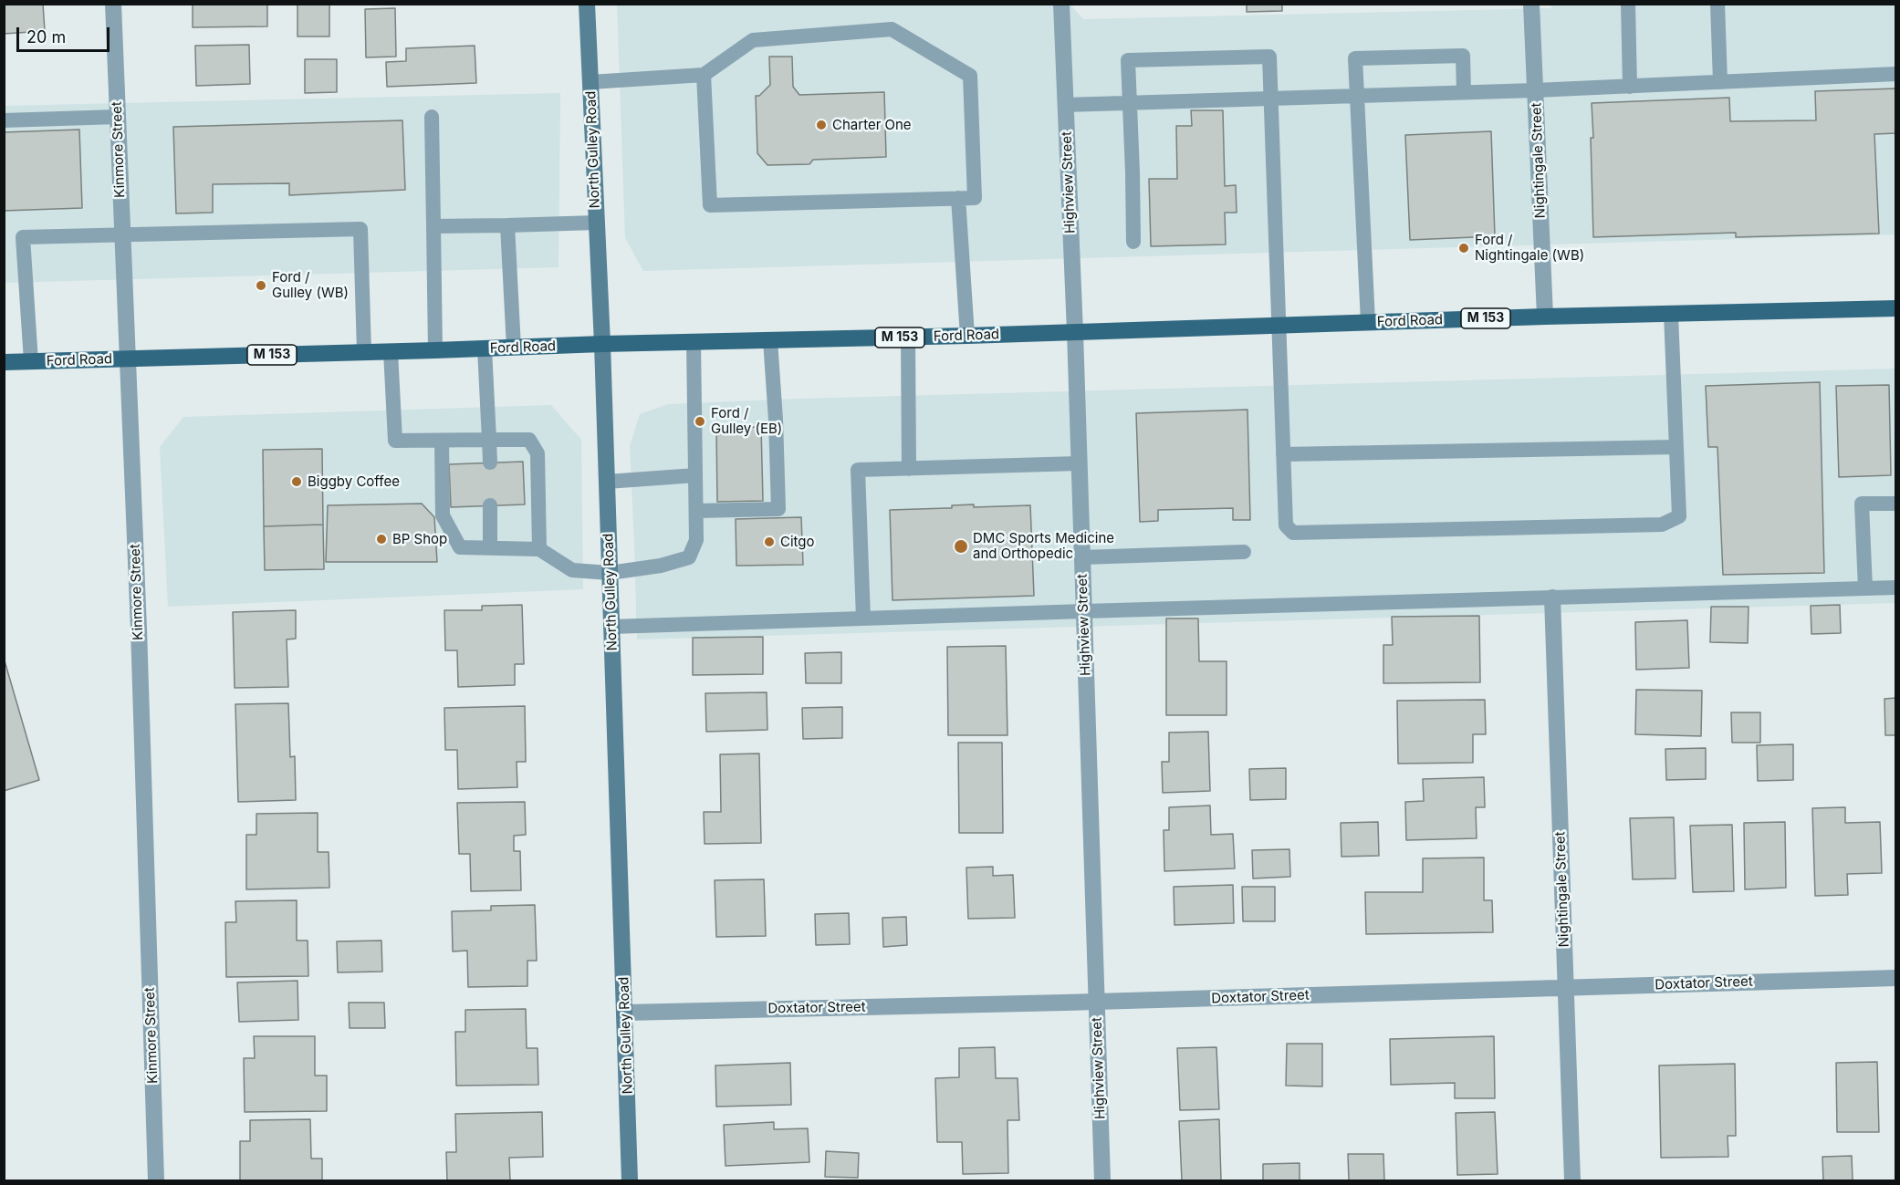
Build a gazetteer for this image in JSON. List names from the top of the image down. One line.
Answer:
{"streets":{"main road":["M 153","Ford Road"],"street":["Kinmore Street","North Gulley Road","Nightingale Street","Highview Street","Doxtator Street"]},"crossings":[["Kinmore Street","Ford Road"],["North Gulley Road","Ford Road"],["North Gulley Road","Doxtator Street"],["Nightingale Street","Ford Road"],["Nightingale Street","Doxtator Street"],["Highview Street","Ford Road"],["Highview Street","Doxtator Street"]],"places":["Charter One","Ford / Nightingale (WB)","Ford / Gulley (WB)","Ford / Gulley (EB)","Biggby Coffee","BP Shop","Citgo","DMC Sports Medicine and Orthopedic"],"scale_bar":"20 m"}
